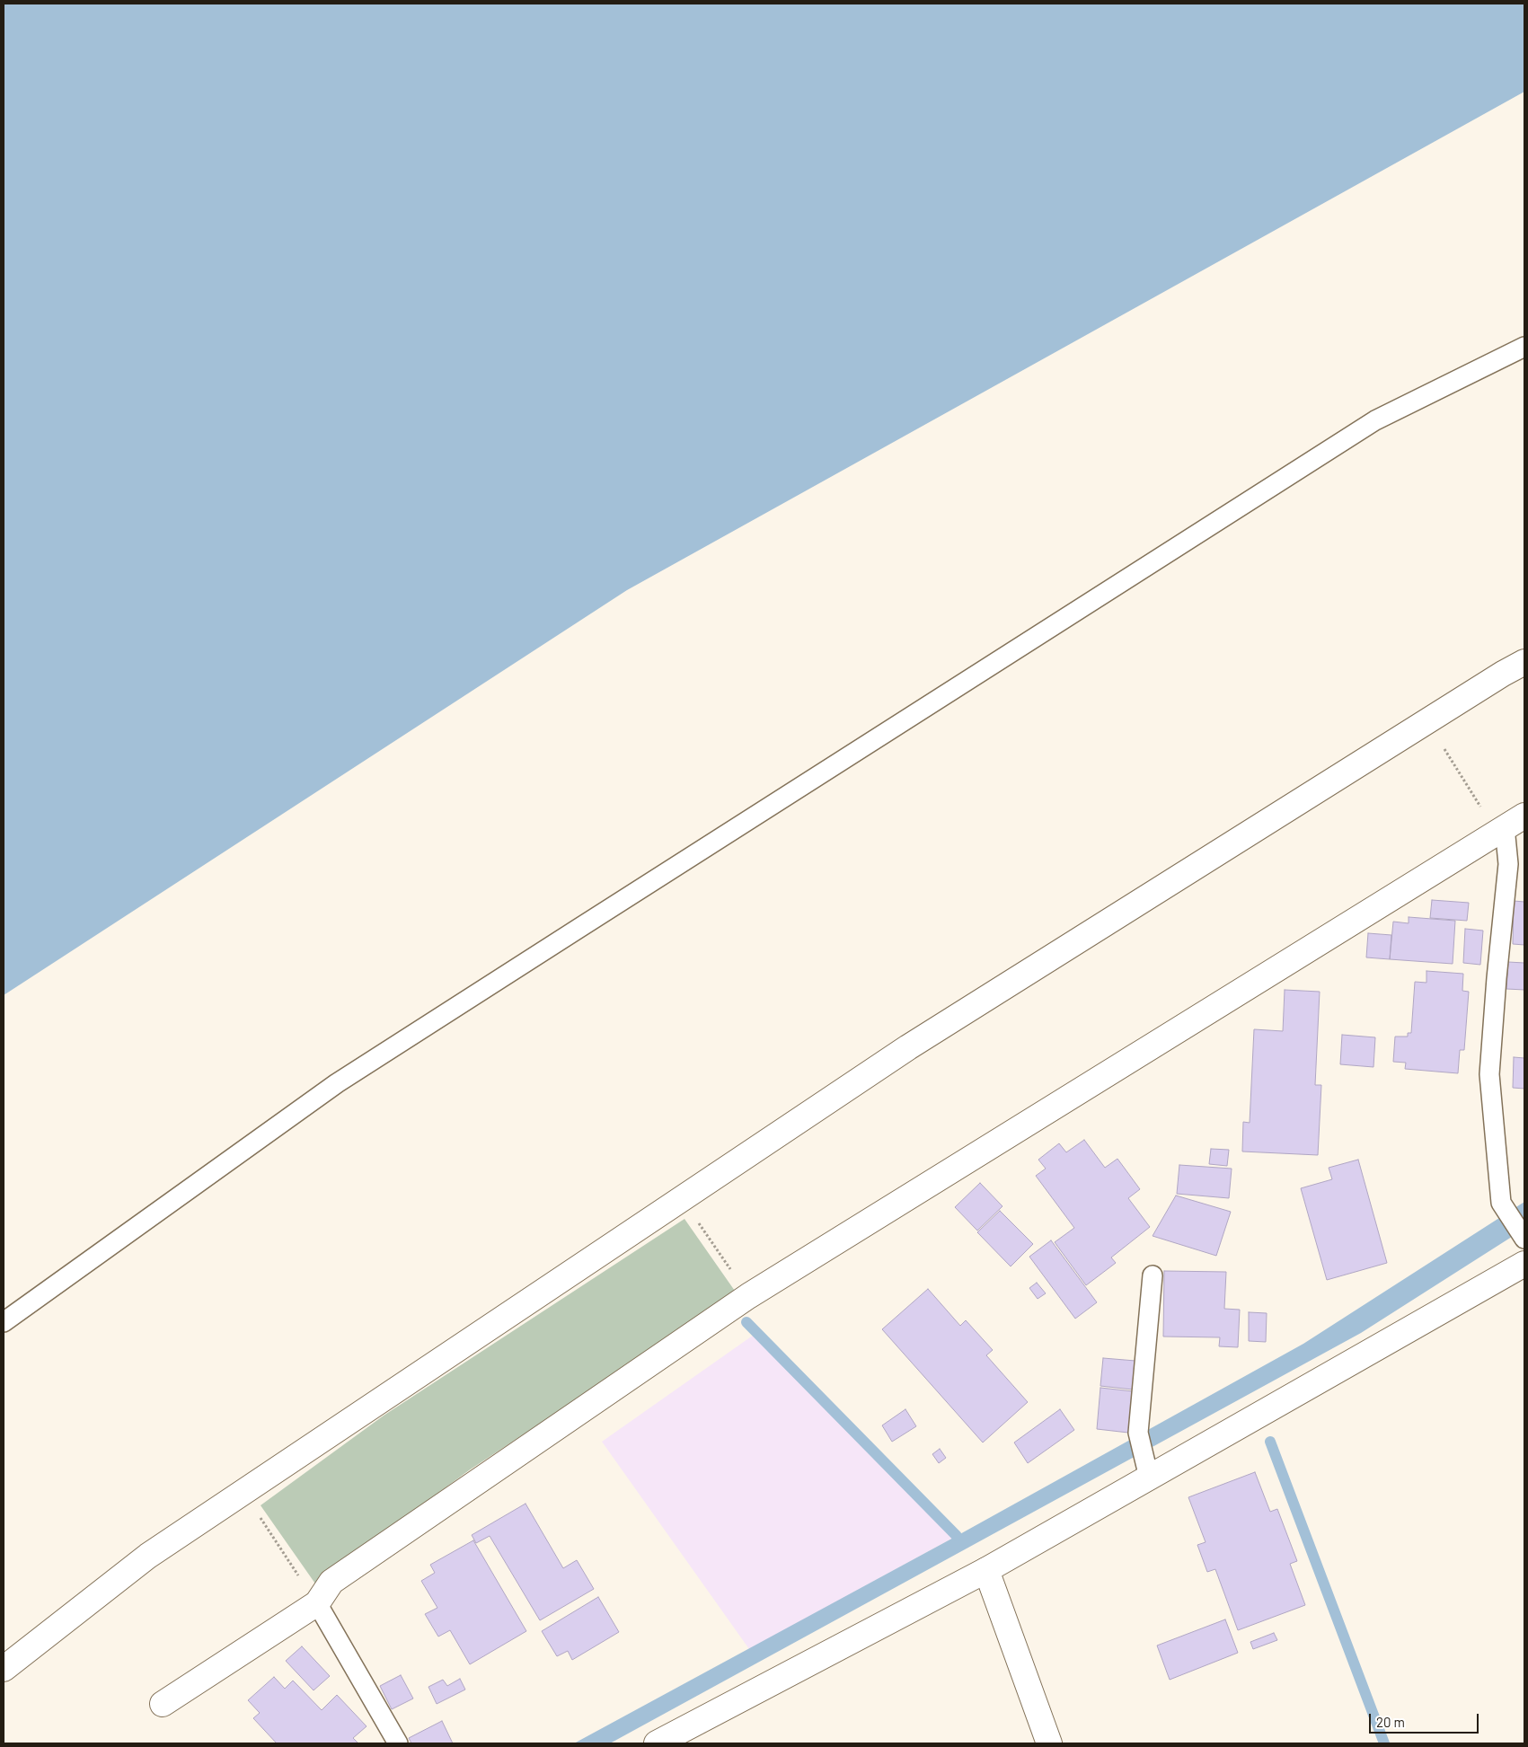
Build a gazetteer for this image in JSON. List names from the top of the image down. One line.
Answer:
{"scale_bar":"20 m"}
